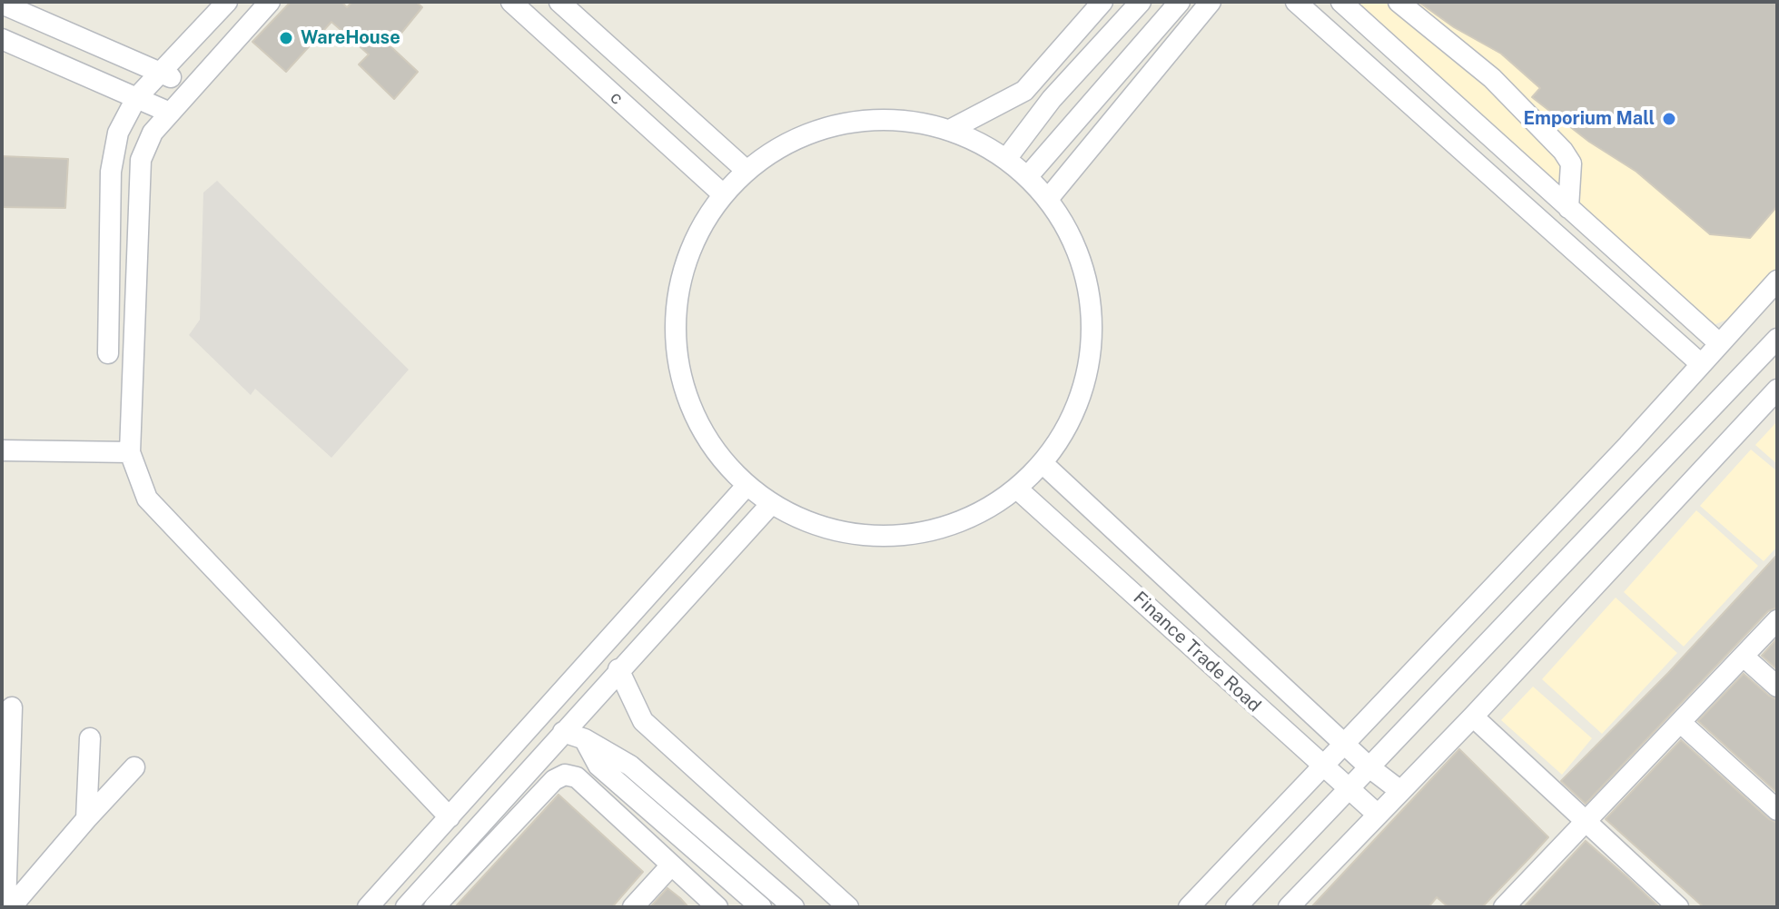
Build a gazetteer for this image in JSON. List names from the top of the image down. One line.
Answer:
{"streets":{"street":["c","Finance Trade Road"]},"places":["WareHouse","Emporium Mall"]}
